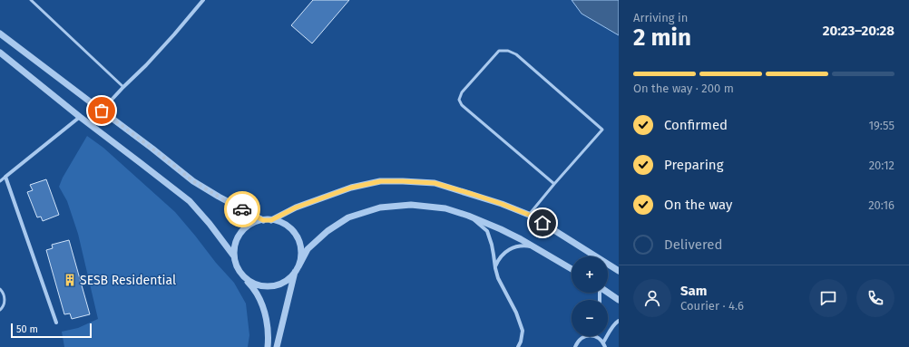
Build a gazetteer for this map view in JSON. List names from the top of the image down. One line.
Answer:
{"places":{"building":["SESB Residential"]},"scale_bar":"50 m","page":{"heading":["2 min","Arriving in","20:23–20:28"],"panel":["Sam","Courier · 4.6"],"bar":"On the way · 200 m","list":[["Confirmed","19:55"],["Preparing","20:12"],["On the way","20:16"],"Delivered"],"map_buttons":["+","−"],"scale":"50 m"}}
